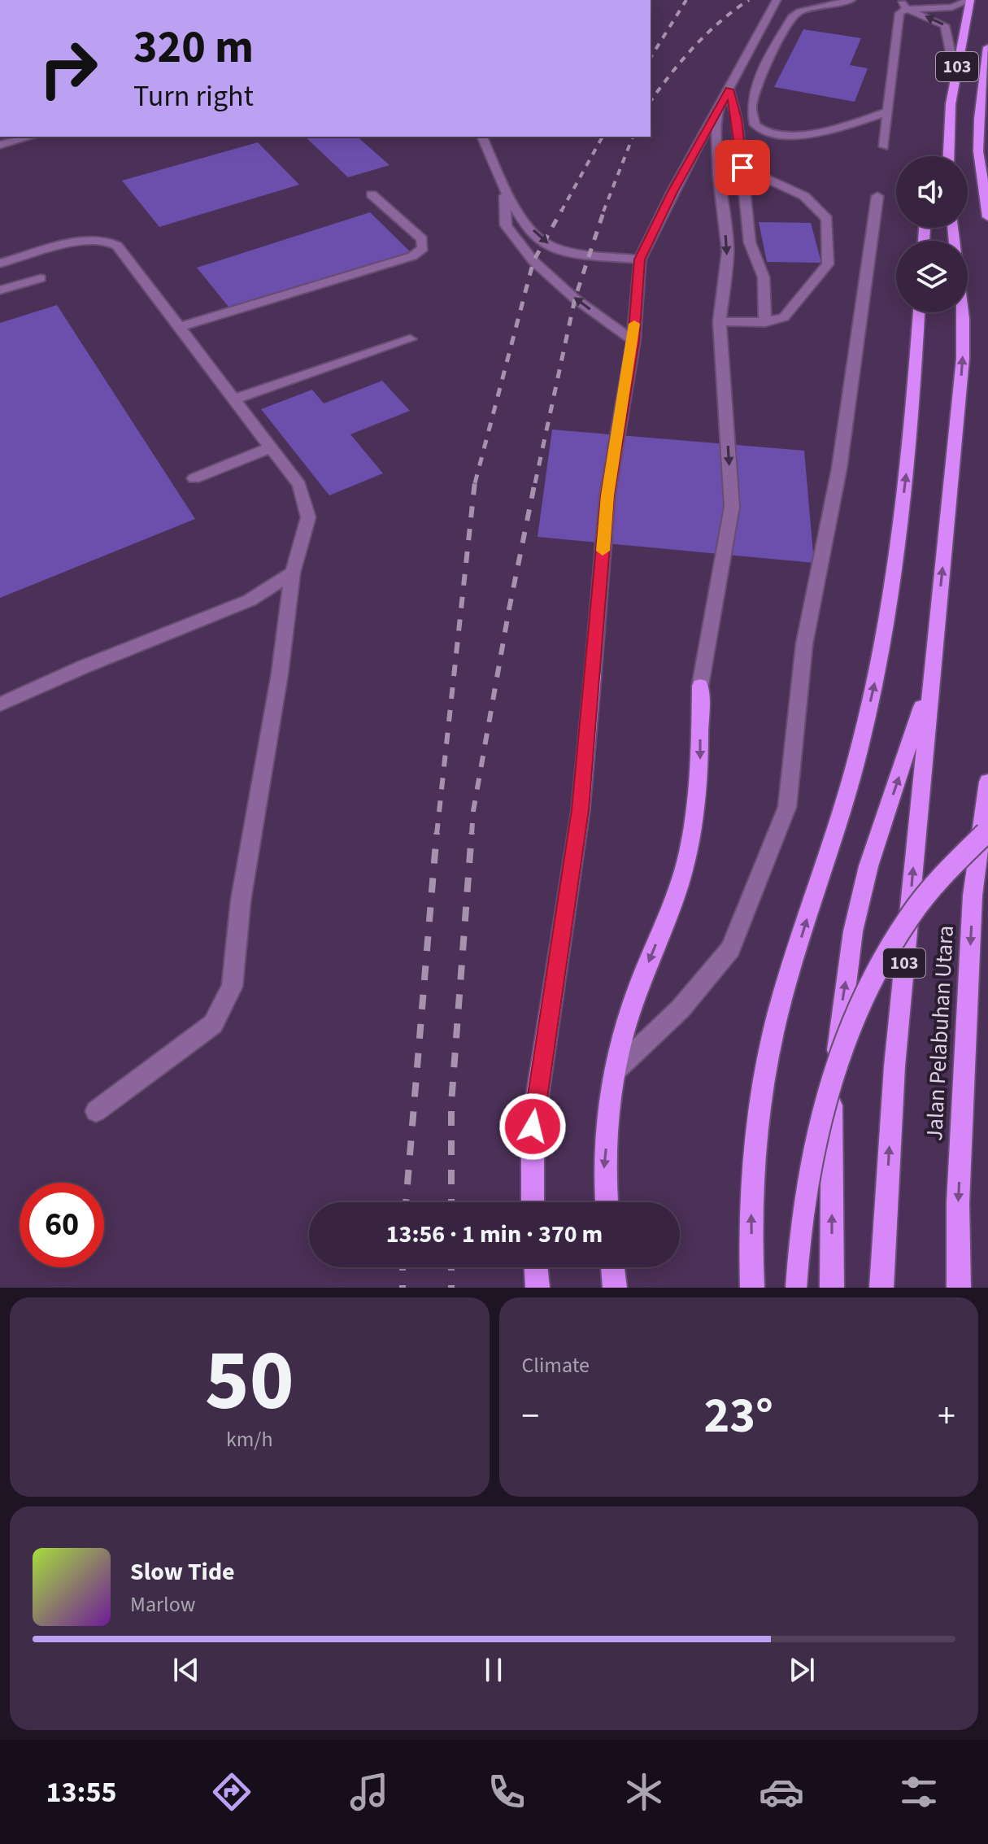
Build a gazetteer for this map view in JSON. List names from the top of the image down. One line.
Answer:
{"streets":{"main road":["103","Jalan Pelabuhan Utara"]},"page":{"turn":["320 m","Turn right"],"limit":"60","trip":"13:56 · 1 min · 370 m","tile":[["50","km/h"],"Climate"],"heat":["−","23°","+"],"song":["Slow Tide","Marlow"],"tabs":"13:55"}}
